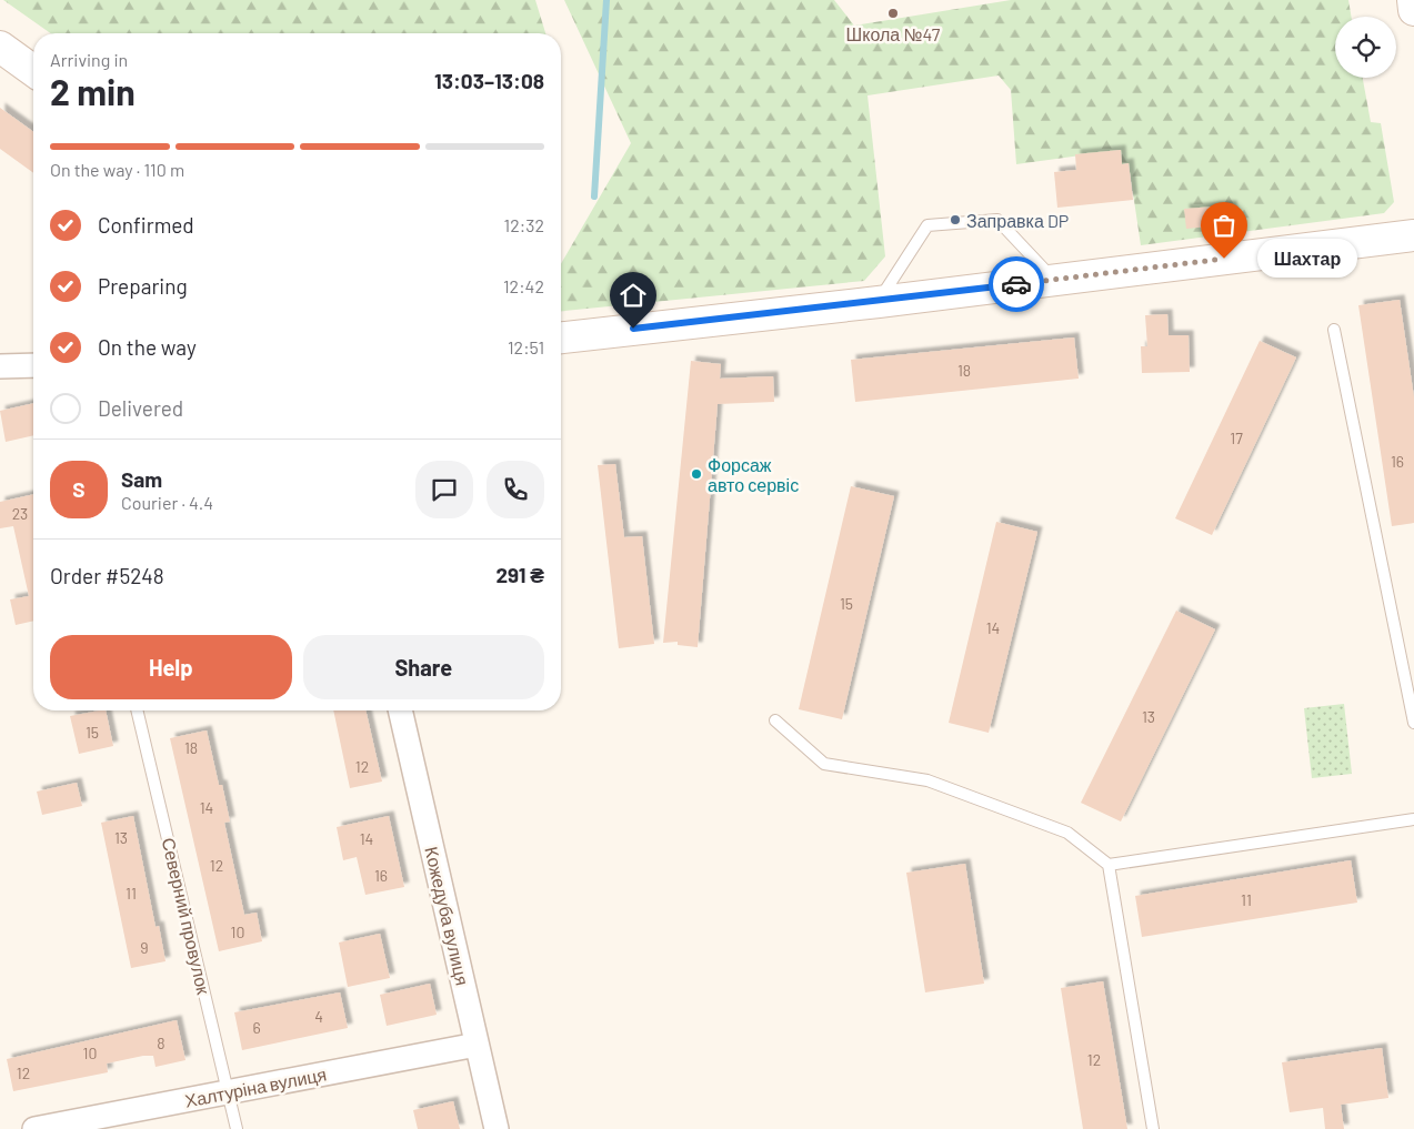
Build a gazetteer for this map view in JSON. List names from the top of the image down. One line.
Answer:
{"streets":{"street":["Кожедуба вулиця","Халтуріна вулиця"],"lane":["Северний провулок"]},"crossings":[["Северний провулок","Халтуріна вулиця"],["Кожедуба вулиця","Халтуріна вулиця"]],"places":["Школа №47","Заправка DP","Шахтар","Форсаж авто сервіс"],"house_numbers":["18","17","16","23","15","14","13","15","18","12","14","13","14","12","16","11","11","10","9","4","6","8","10","12","12"],"page":{"heading":["2 min","Arriving in","13:03–13:08"],"panel":["Sam","Courier · 4.4","Order #5248","291 ₴"],"bar":"On the way · 110 m","list":[["Confirmed","12:32"],["Preparing","12:42"],["On the way","12:51"],"Delivered"],"bubble":"Шахтар","round":"S","buttons":["Help","Share"]}}
